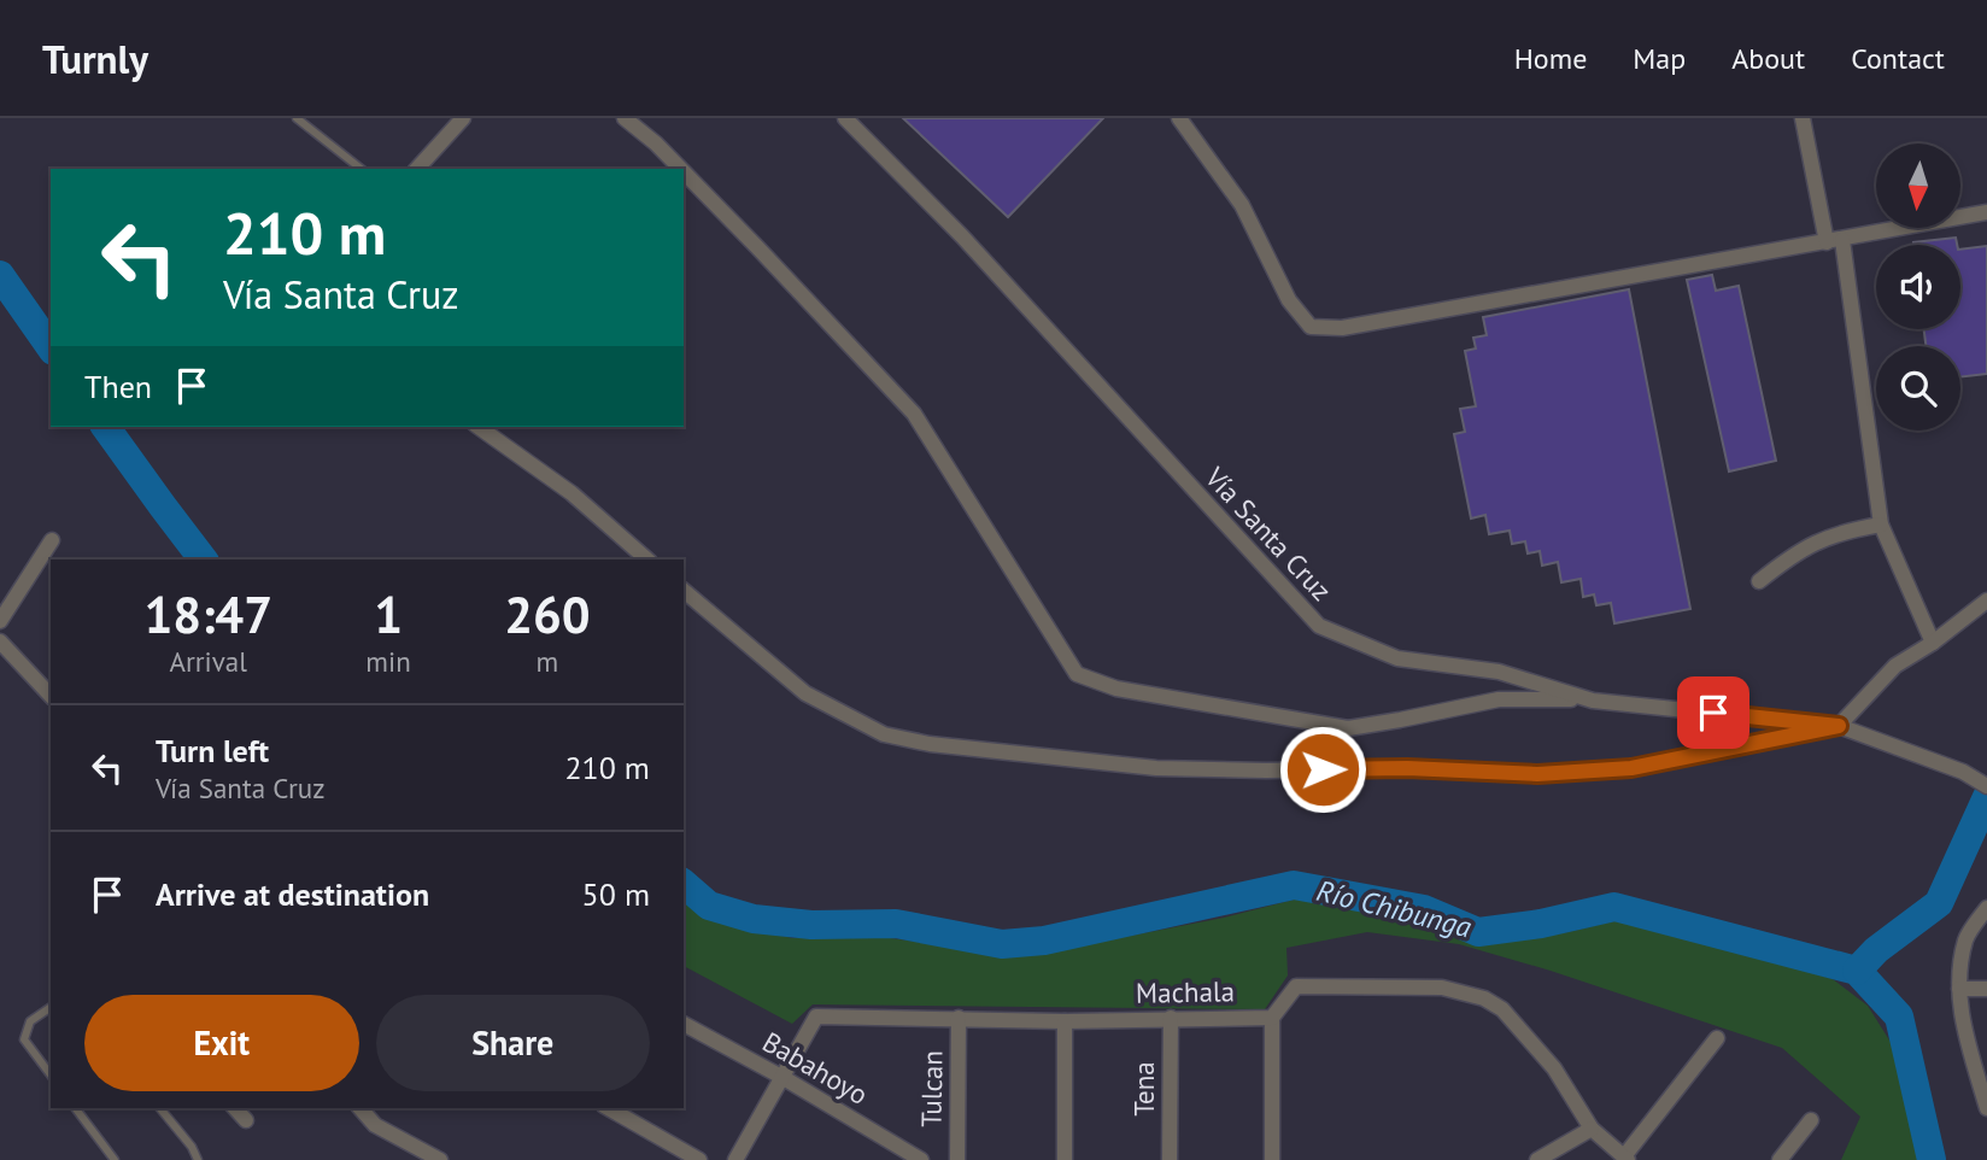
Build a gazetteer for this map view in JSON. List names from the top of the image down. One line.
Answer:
{"streets":{"street":["Vía Santa Cruz","Machala","Babahoyo","Tulcan","Tena"]},"crossings":[["Machala","Babahoyo"],["Machala","Tulcan"],["Machala","Tena"]],"water":["Río Chibunga"],"north":"bottom","page":{"header":"Turnly","nav":["Home","Map","About","Contact"],"turn":["210 m","Vía Santa Cruz"],"then":"Then","eta":["18:47","Arrival","1","min","260","m"],"list":[{"name":"Turn left","note":"Vía Santa Cruz","value":"210 m"},{"name":"Arrive at destination","value":"50 m"}],"buttons":["Exit","Share"]}}
